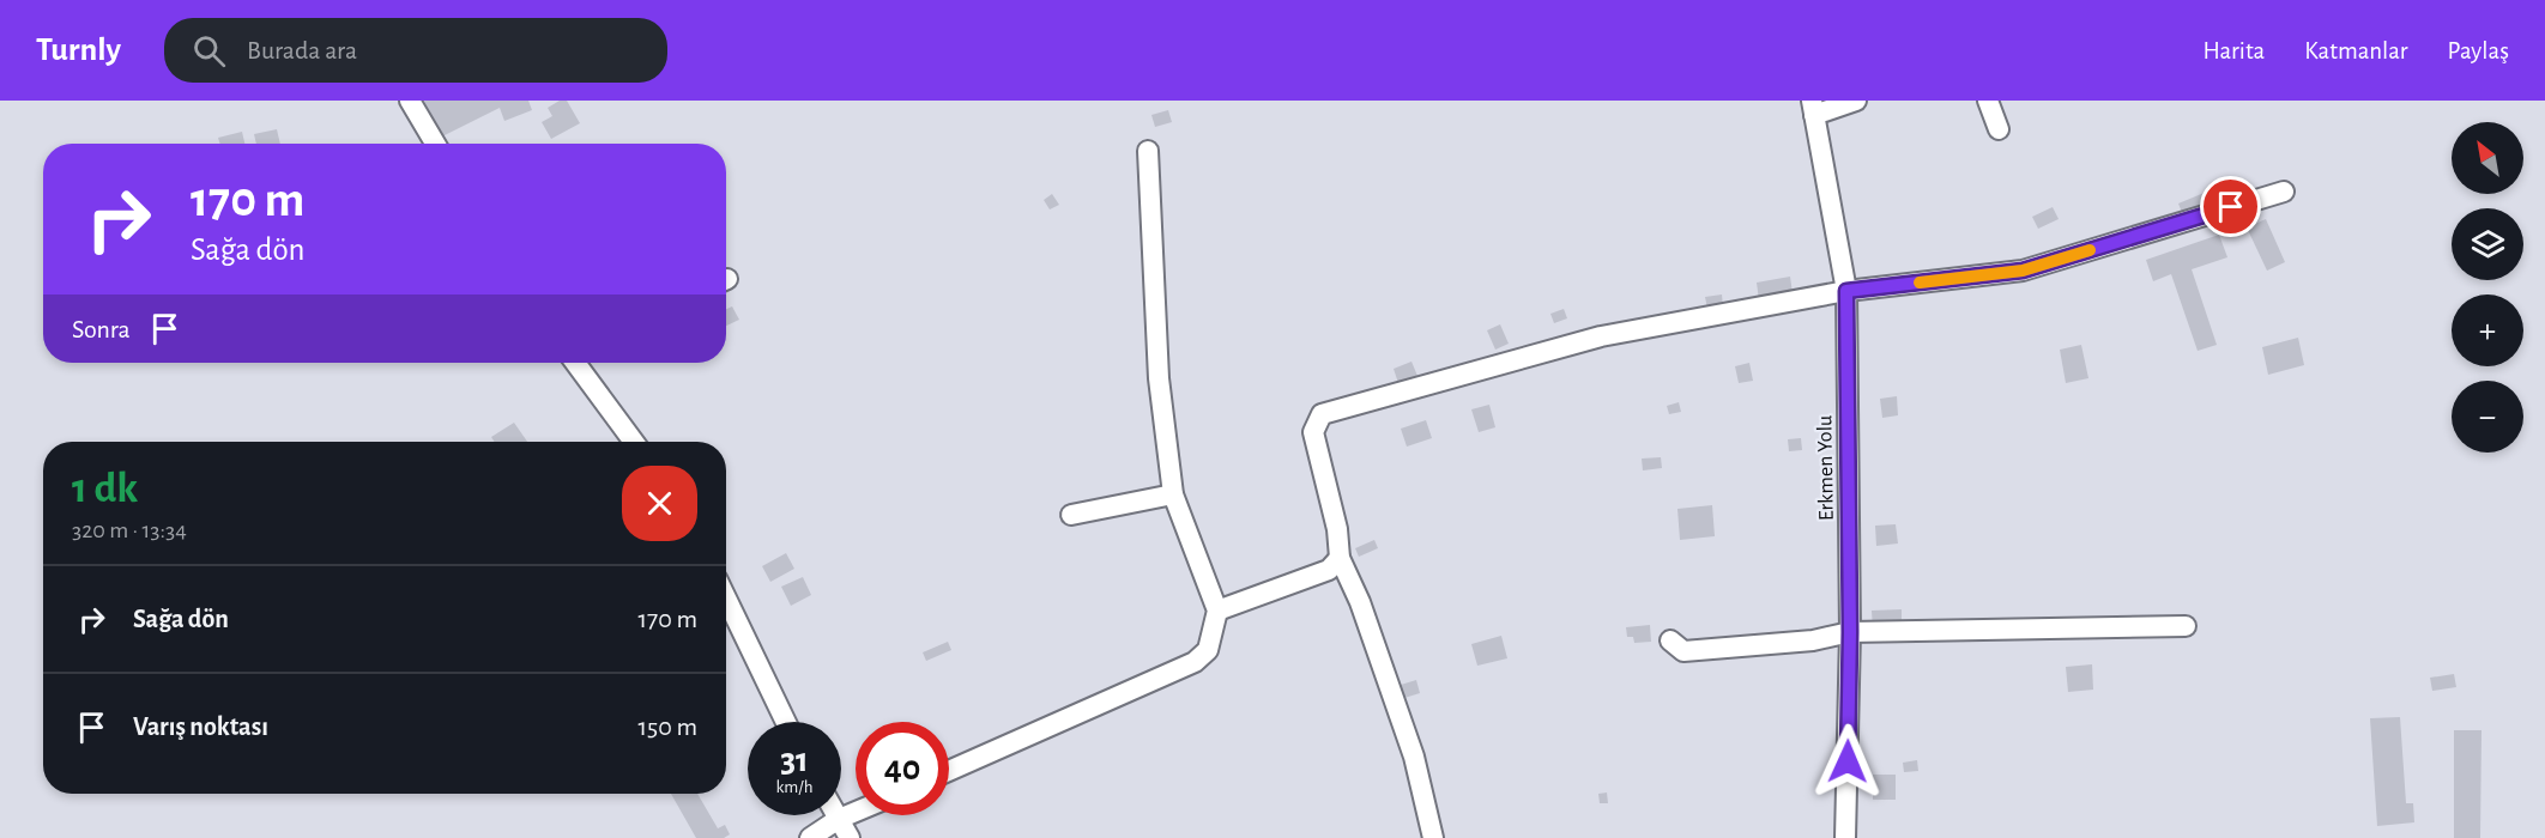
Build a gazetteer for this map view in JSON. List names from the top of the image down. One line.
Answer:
{"streets":{"street":["Erkmen Yolu"]},"north":"top left","page":{"header":"Turnly","search":"Burada ara","nav":["Harita","Katmanlar","Paylaş"],"map_buttons":["+","−"],"turn":["170 m","Sağa dön"],"then":"Sonra","heading":["1 dk","320 m · 13:34"],"list":[{"name":"Sağa dön","value":"170 m"},{"name":"Varış noktası","value":"150 m"}],"speed":"31 km/h","limit":"40"}}
